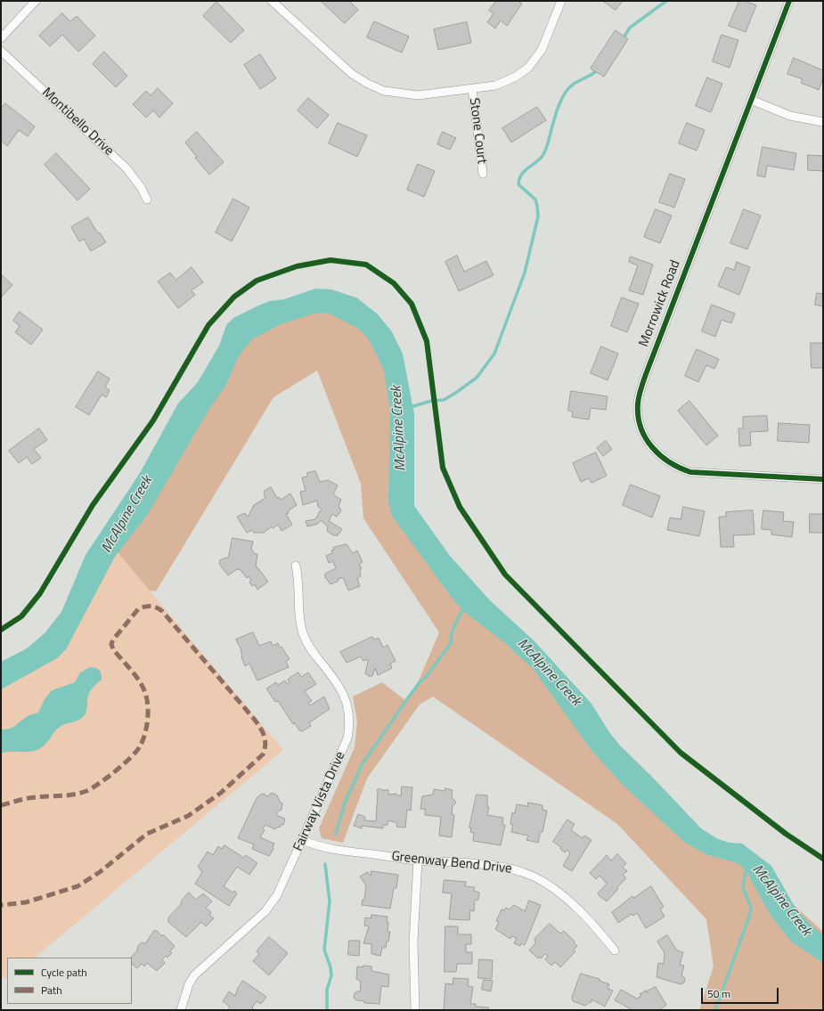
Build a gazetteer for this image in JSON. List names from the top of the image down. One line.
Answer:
{"streets":{"street":["Montibello Drive","Stone Court","Morrowick Road","Fairway Vista Drive","Greenway Bend Drive"]},"crossings":[["Fairway Vista Drive","Greenway Bend Drive"]],"water":["McAlpine Creek"],"legend":["Cycle path","Path"],"scale_bar":"50 m"}
